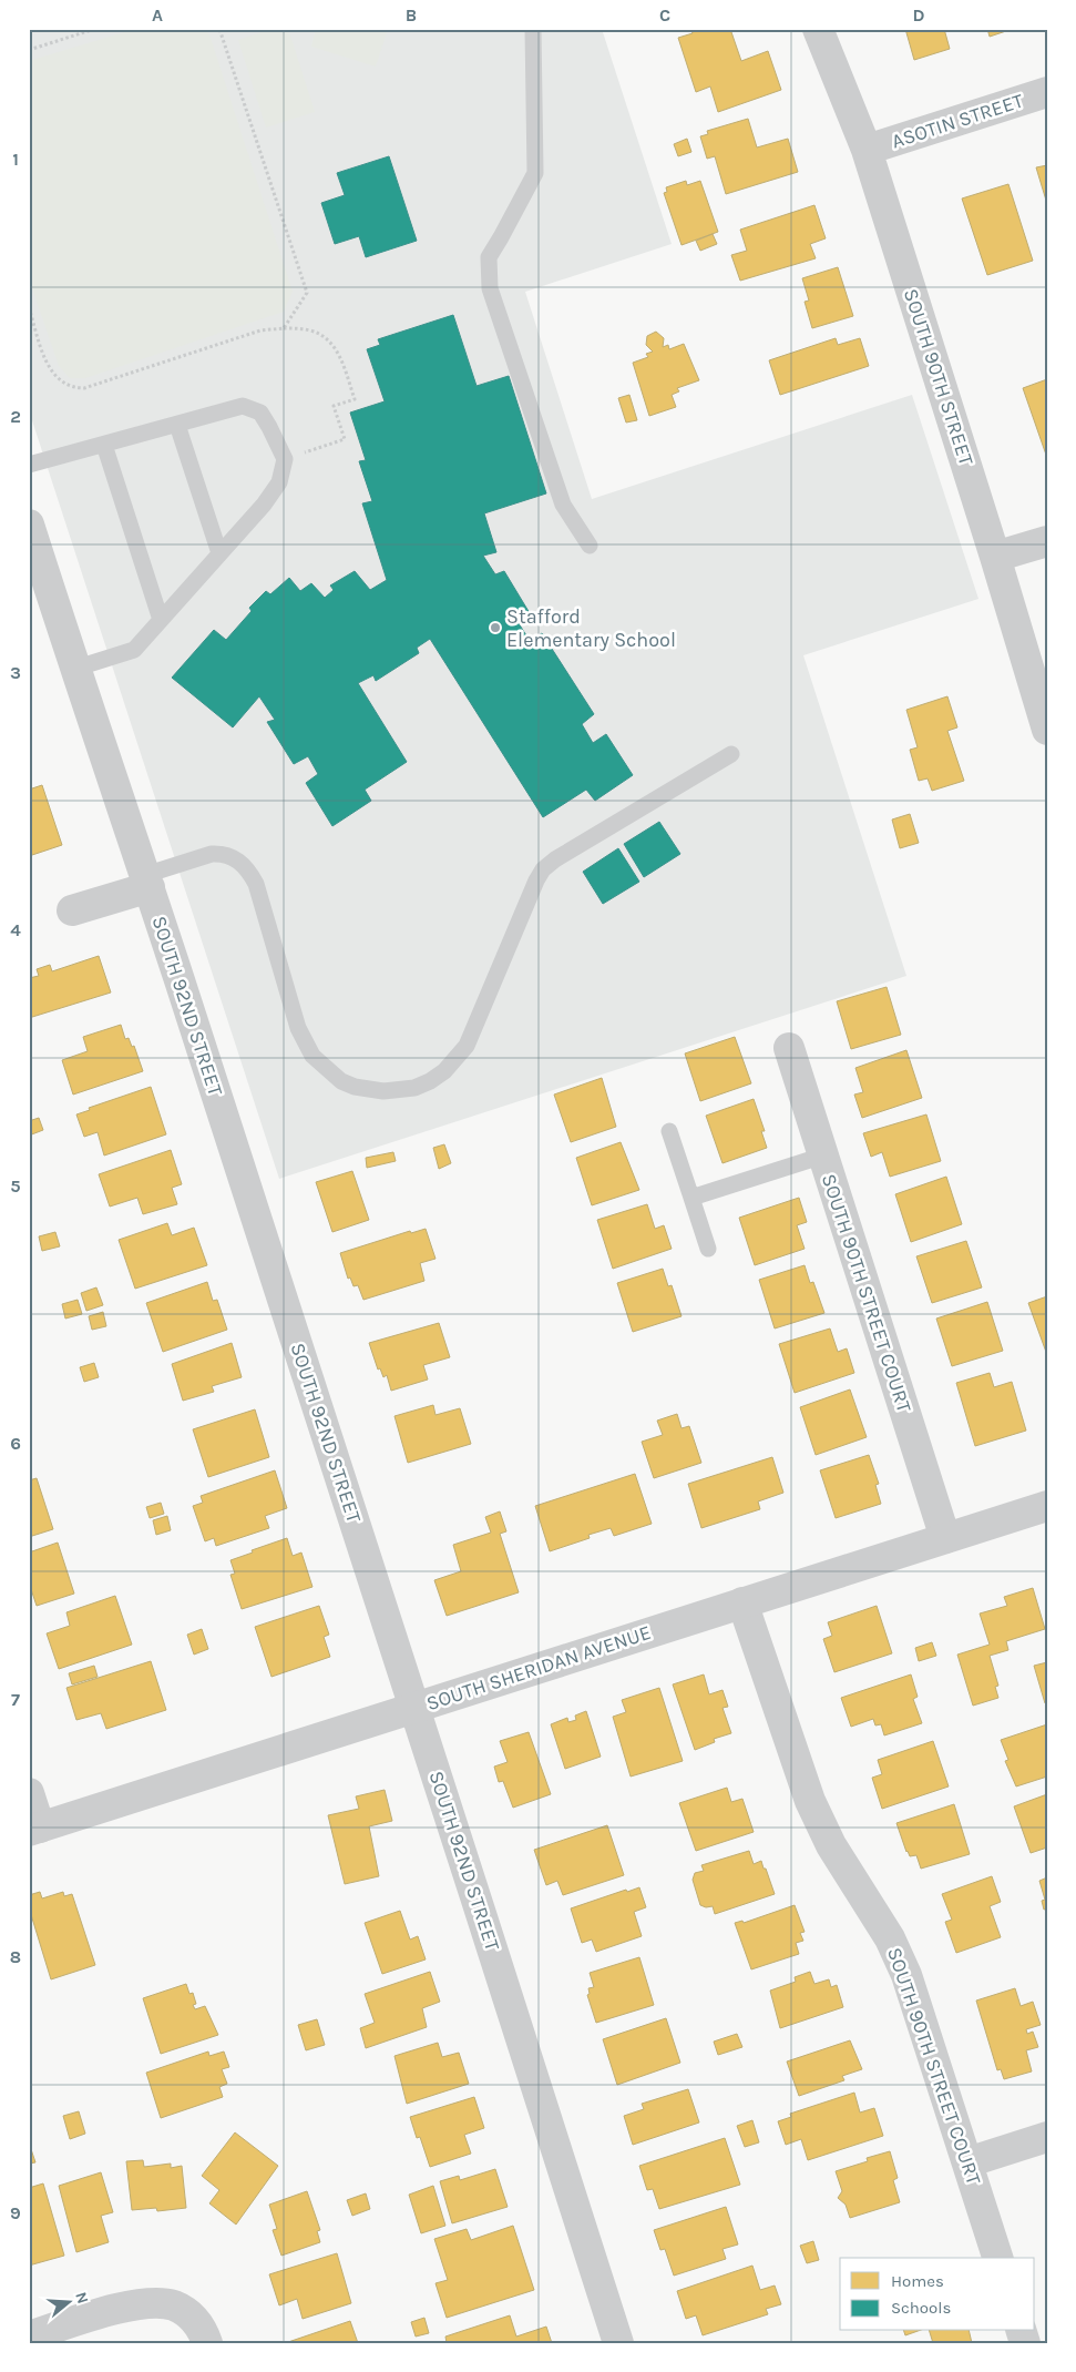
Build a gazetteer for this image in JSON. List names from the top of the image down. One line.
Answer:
{"streets":{"street":["ASOTIN STREET","SOUTH 90TH STREET","SOUTH 92ND STREET","SOUTH 90TH STREET COURT","SOUTH SHERIDAN AVENUE"]},"crossings":[["ASOTIN STREET","SOUTH 90TH STREET"],["SOUTH 92ND STREET","SOUTH SHERIDAN AVENUE"],["SOUTH 90TH STREET COURT","SOUTH SHERIDAN AVENUE"]],"places":["Stafford Elementary School"],"legend":["Homes","Schools"],"north":"right","grid":{"columns":["A","B","C","D"],"rows":["1","2","3","4","5","6","7","8","9"]}}
